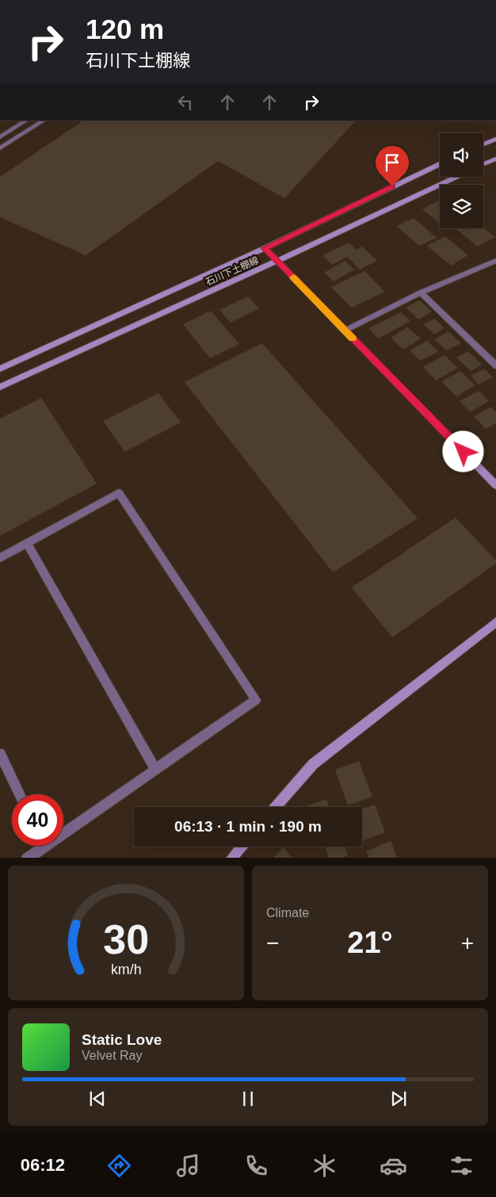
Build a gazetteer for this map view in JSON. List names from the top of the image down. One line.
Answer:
{"streets":{"street":["石川下土棚線"]},"page":{"turn":["120 m","石川下土棚線"],"limit":"40","trip":"06:13 · 1 min · 190 m","tile":"Climate","heat":["−","21°","+"],"song":["Static Love","Velvet Ray"],"tabs":"06:12","gauge":["30","km/h"]}}
